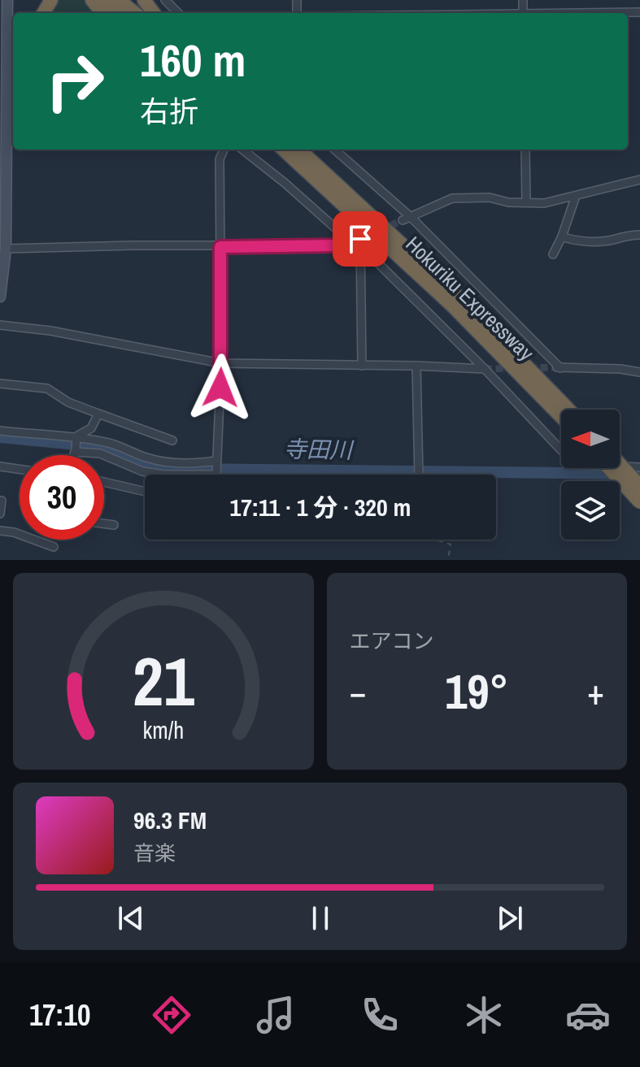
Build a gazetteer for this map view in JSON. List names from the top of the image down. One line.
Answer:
{"streets":{"highway":["Hokuriku Expressway"]},"water":["寺田川"],"north":"left","page":{"turn":["160 m","右折"],"limit":"30","trip":"17:11 · 1 分 · 320 m","tile":"エアコン","heat":["−","19°","+"],"song":["96.3 FM","音楽"],"tabs":"17:10","gauge":["21","km/h"]}}
